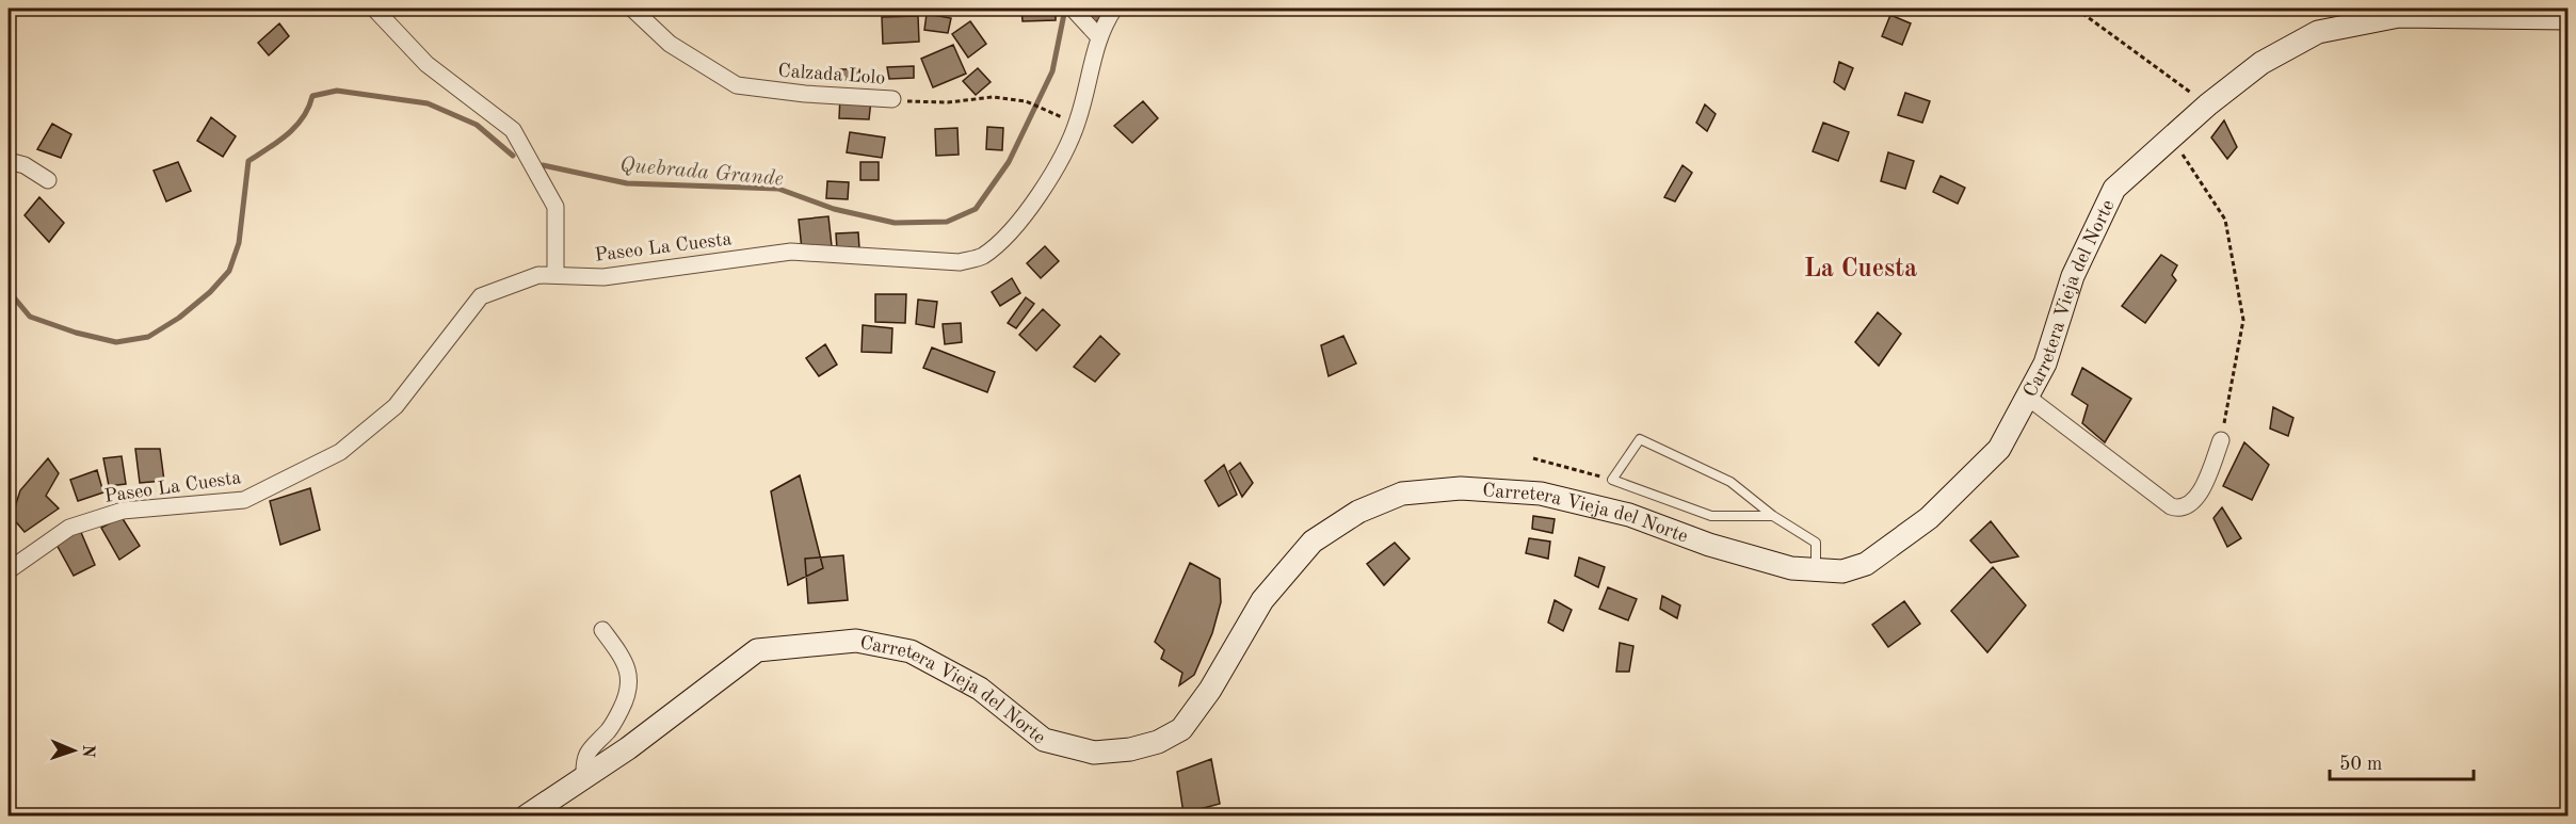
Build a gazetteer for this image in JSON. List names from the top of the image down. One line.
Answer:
{"streets":{"street":["Calzada Lolo","Paseo La Cuesta","Carretera Vieja del Norte"]},"districts":["La Cuesta"],"water":["Quebrada Grande"],"scale_bar":"50 m","north":"right"}
